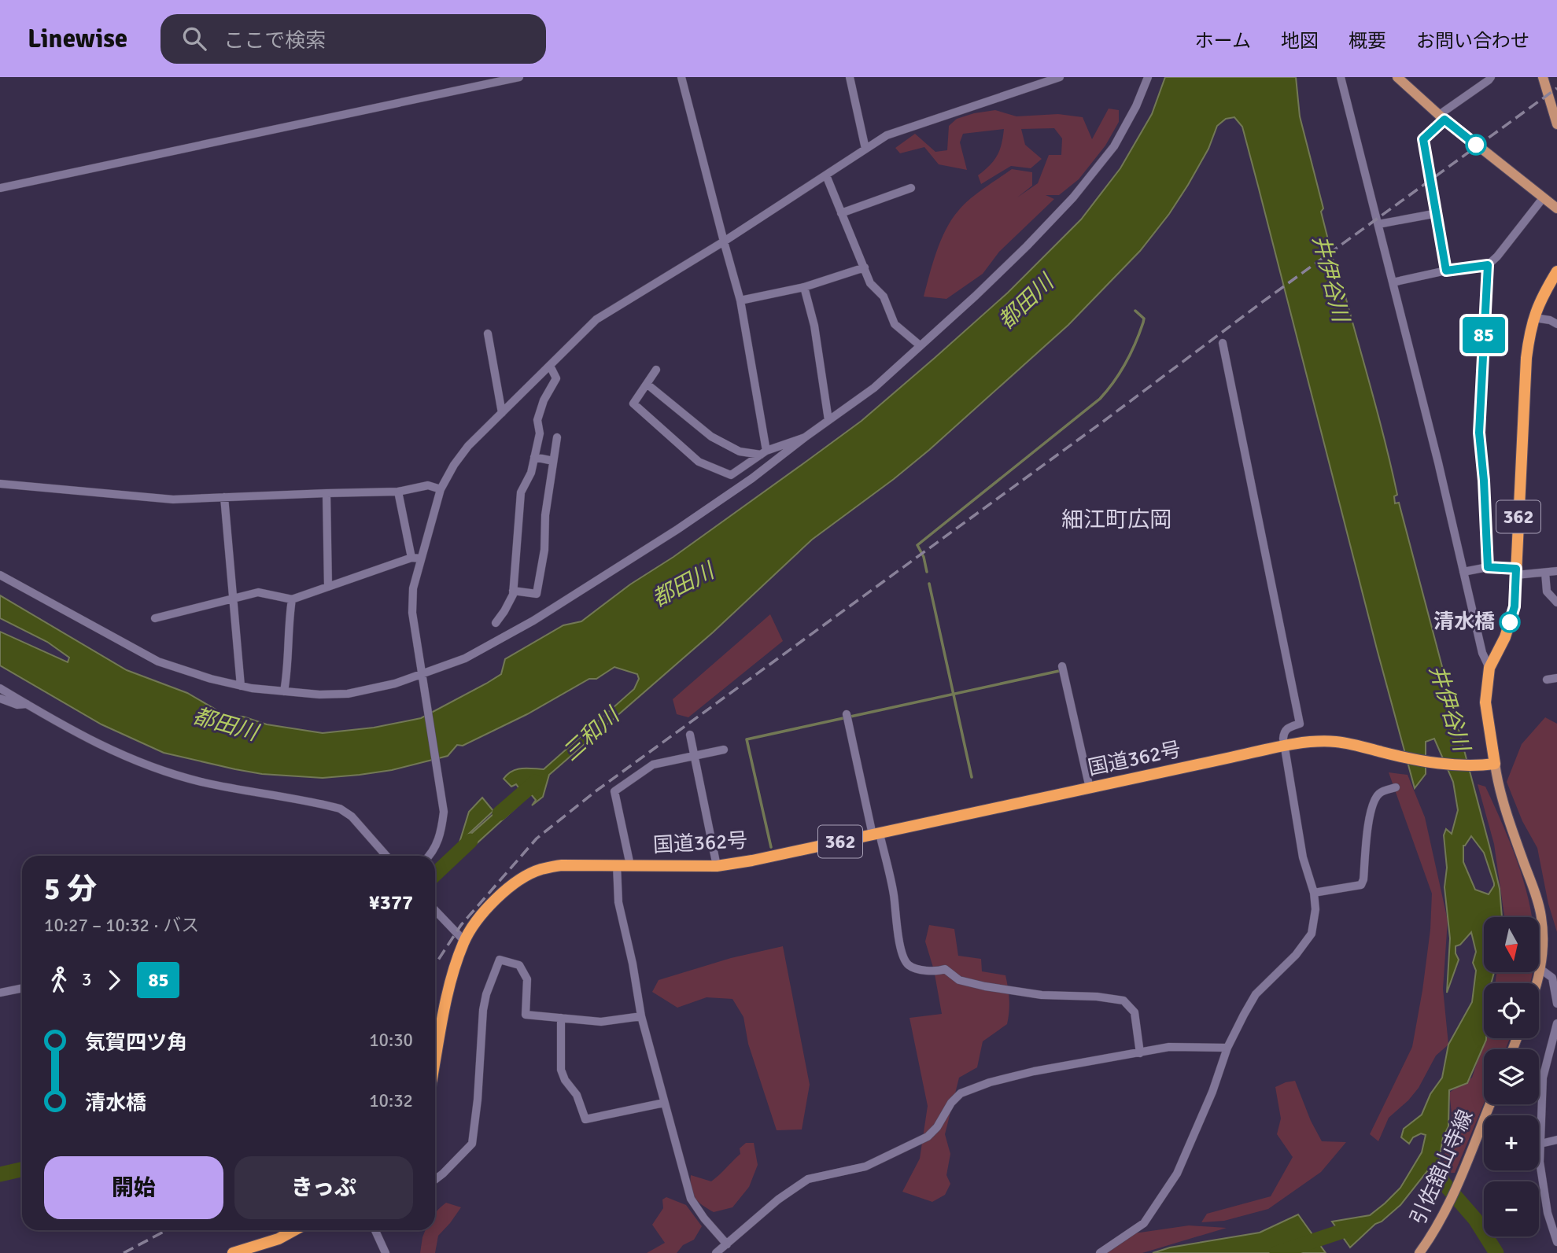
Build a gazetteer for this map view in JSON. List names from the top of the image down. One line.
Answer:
{"streets":{"highway":["362","国道362号"],"main road":["引佐舘山寺線"]},"crossings":[["362","国道362号"]],"districts":["細江町広岡"],"water":["井伊谷川","都田川","三和川"],"places":["清水橋"],"lines":["bus line 85"],"north":"bottom","page":{"header":"Linewise","search":"ここで検索","nav":["ホーム","地図","概要","お問い合わせ"],"on_map":"85","heading":["5 分","10:27 – 10:32 · バス","¥377"],"map_buttons":["+","−"],"legs":["3","85"],"list":[{"name":"気賀四ツ角","value":"10:30"},{"name":"清水橋","value":"10:32"}],"buttons":["開始","きっぷ"]}}
